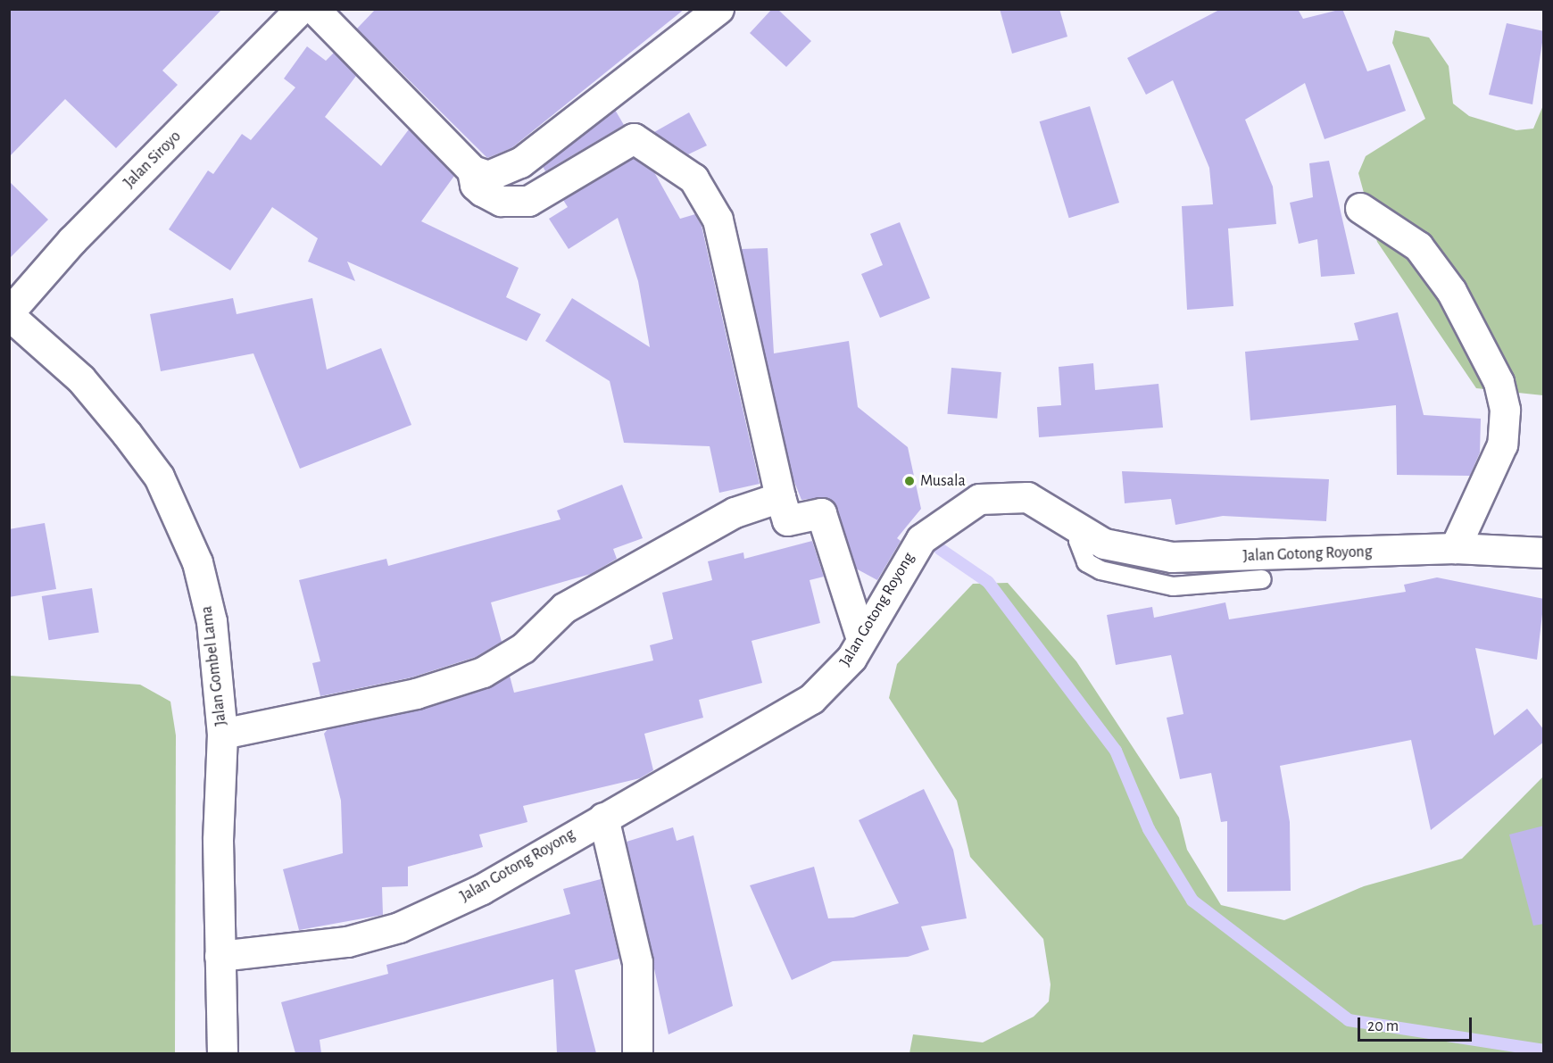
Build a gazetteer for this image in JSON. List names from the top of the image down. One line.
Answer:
{"streets":{"main road":["Jalan Siroyo","Jalan Gotong Royong","Jalan Gombel Lama"]},"crossings":[["Jalan Siroyo","Jalan Gombel Lama"],["Jalan Gotong Royong","Jalan Gombel Lama"]],"places":["Musala"],"scale_bar":"20 m"}
